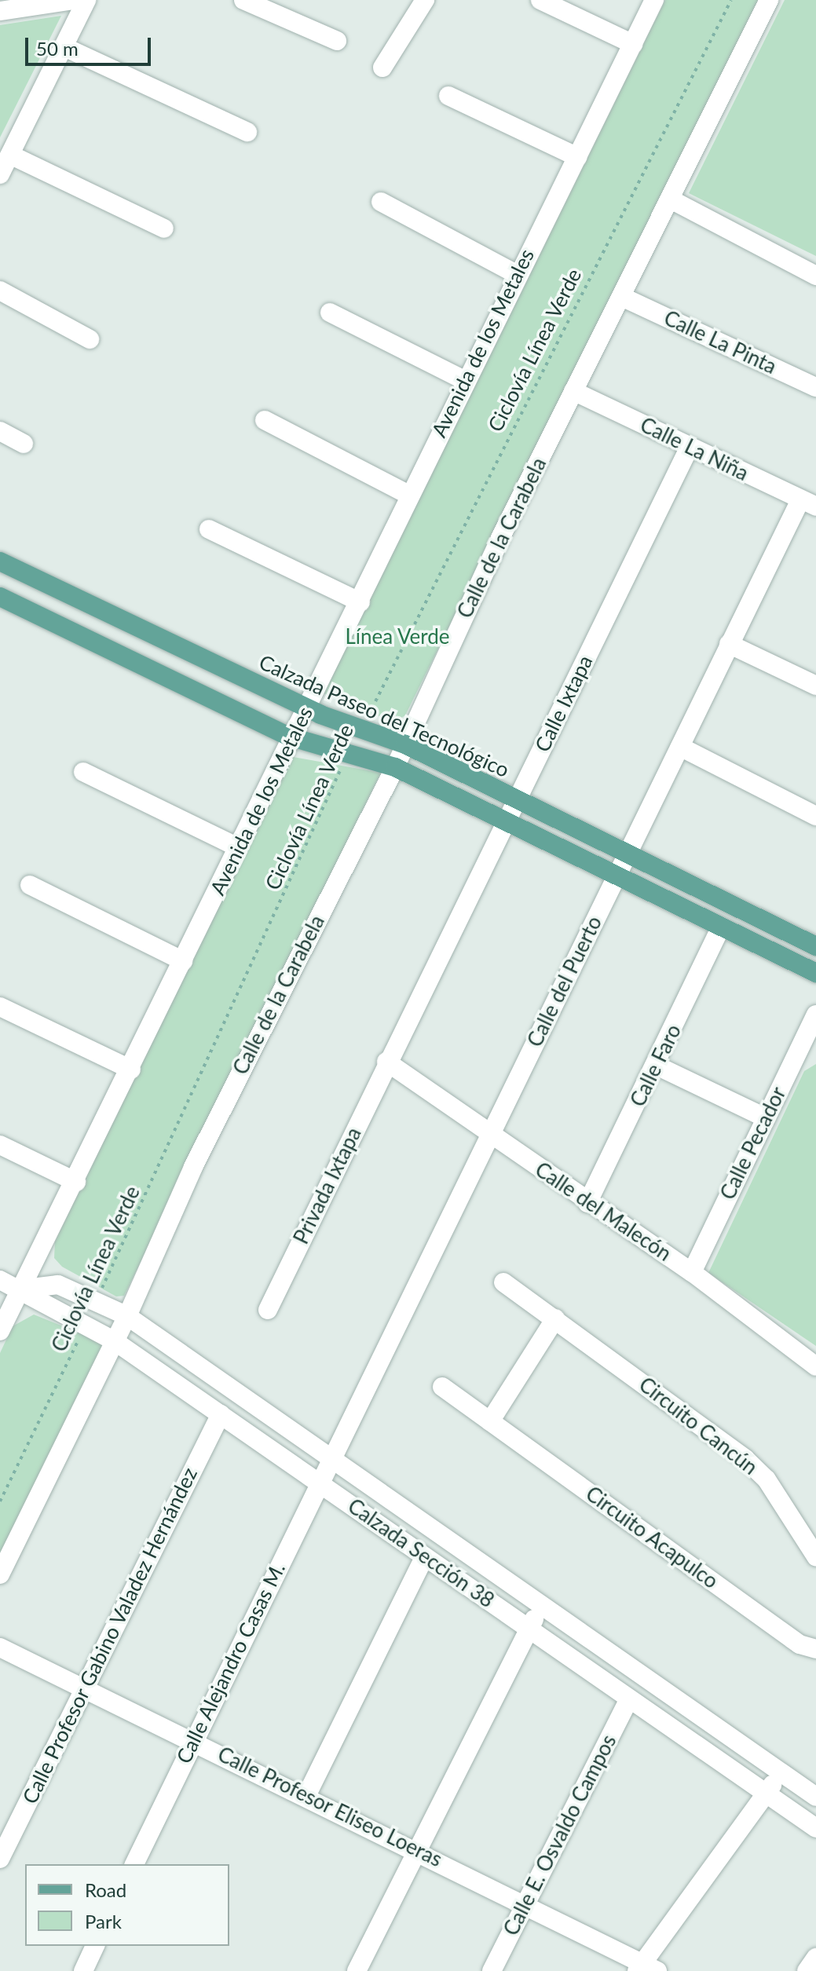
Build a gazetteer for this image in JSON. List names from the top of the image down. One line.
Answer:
{"streets":{"main road":["Calzada Paseo del Tecnológico"],"street":["Calle La Pinta","Avenida de los Metales","Calle La Niña","Calle de la Carabela","Calle Ixtapa","Calle del Puerto","Calle Faro","Calle Pecador","Privada Ixtapa","Calle del Malecón","Circuito Cancún","Circuito Acapulco","Calzada Sección 38","Calle Profesor Gabino Valadez Hernández","Calle Alejandro Casas M.","Calle Profesor Eliseo Loeras","Calle E. Osvaldo Campos"],"path":["Ciclovía Línea Verde"]},"crossings":[["Calle La Pinta","Calle de la Carabela"],["Avenida de los Metales","Calzada Paseo del Tecnológico"],["Avenida de los Metales","Calzada Sección 38"],["Ciclovía Línea Verde","Calzada Paseo del Tecnológico"],["Ciclovía Línea Verde","Calzada Sección 38"],["Calle La Niña","Calle de la Carabela"],["Calle La Niña","Calle Ixtapa"],["Calle La Niña","Calle del Puerto"],["Calle de la Carabela","Calzada Paseo del Tecnológico"],["Calle de la Carabela","Calzada Sección 38"],["Calle Ixtapa","Calzada Paseo del Tecnológico"],["Calle Ixtapa","Privada Ixtapa"],["Calle Ixtapa","Calle del Malecón"],["Calzada Paseo del Tecnológico","Calle del Puerto"],["Calzada Paseo del Tecnológico","Calle Faro"],["Calle del Puerto","Calle del Malecón"],["Calle del Puerto","Calzada Sección 38"],["Calle del Puerto","Calle Alejandro Casas M."],["Calle Faro","Calle del Malecón"],["Calle Pecador","Calle del Malecón"],["Privada Ixtapa","Calle del Malecón"],["Calzada Sección 38","Calle Profesor Gabino Valadez Hernández"],["Calzada Sección 38","Calle Alejandro Casas M."],["Calzada Sección 38","Calle E. Osvaldo Campos"],["Calle Profesor Gabino Valadez Hernández","Calle Profesor Eliseo Loeras"],["Calle Alejandro Casas M.","Calle Profesor Eliseo Loeras"],["Calle Profesor Eliseo Loeras","Calle E. Osvaldo Campos"]],"parks":["Línea Verde"],"legend":["Road","Park"],"scale_bar":"50 m"}
